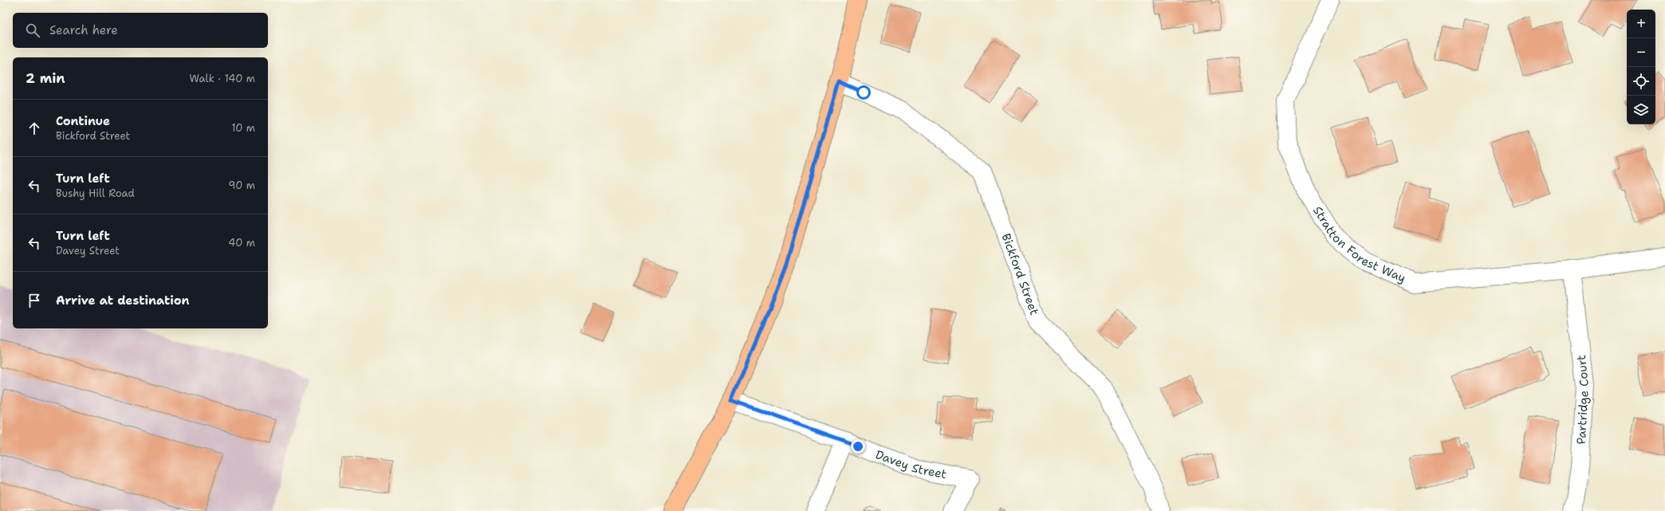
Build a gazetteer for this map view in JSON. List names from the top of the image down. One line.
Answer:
{"streets":{"street":["Stratton Forest Way","Bickford Street","Partridge Court","Davey Street"]},"crossings":[["Stratton Forest Way","Partridge Court"]],"page":{"map_buttons":["+","−"],"search":"Search here","heading":["2 min","Walk · 140 m"],"list":[["Continue","Bickford Street","10 m"],["Turn left","Bushy Hill Road","90 m"],["Turn left","Davey Street","40 m"],"Arrive at destination"]}}
